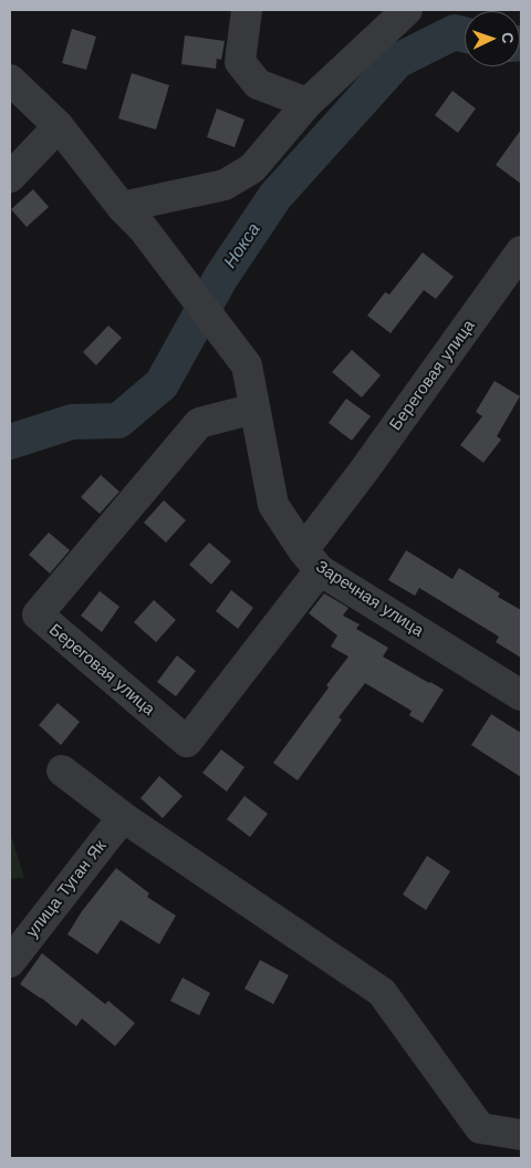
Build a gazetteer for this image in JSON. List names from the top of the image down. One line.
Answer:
{"streets":{"street":["Береговая улица","Заречная улица","улица Туган Як"]},"crossings":[["Береговая улица","Заречная улица"]],"water":["Нокса"],"north":"right"}
